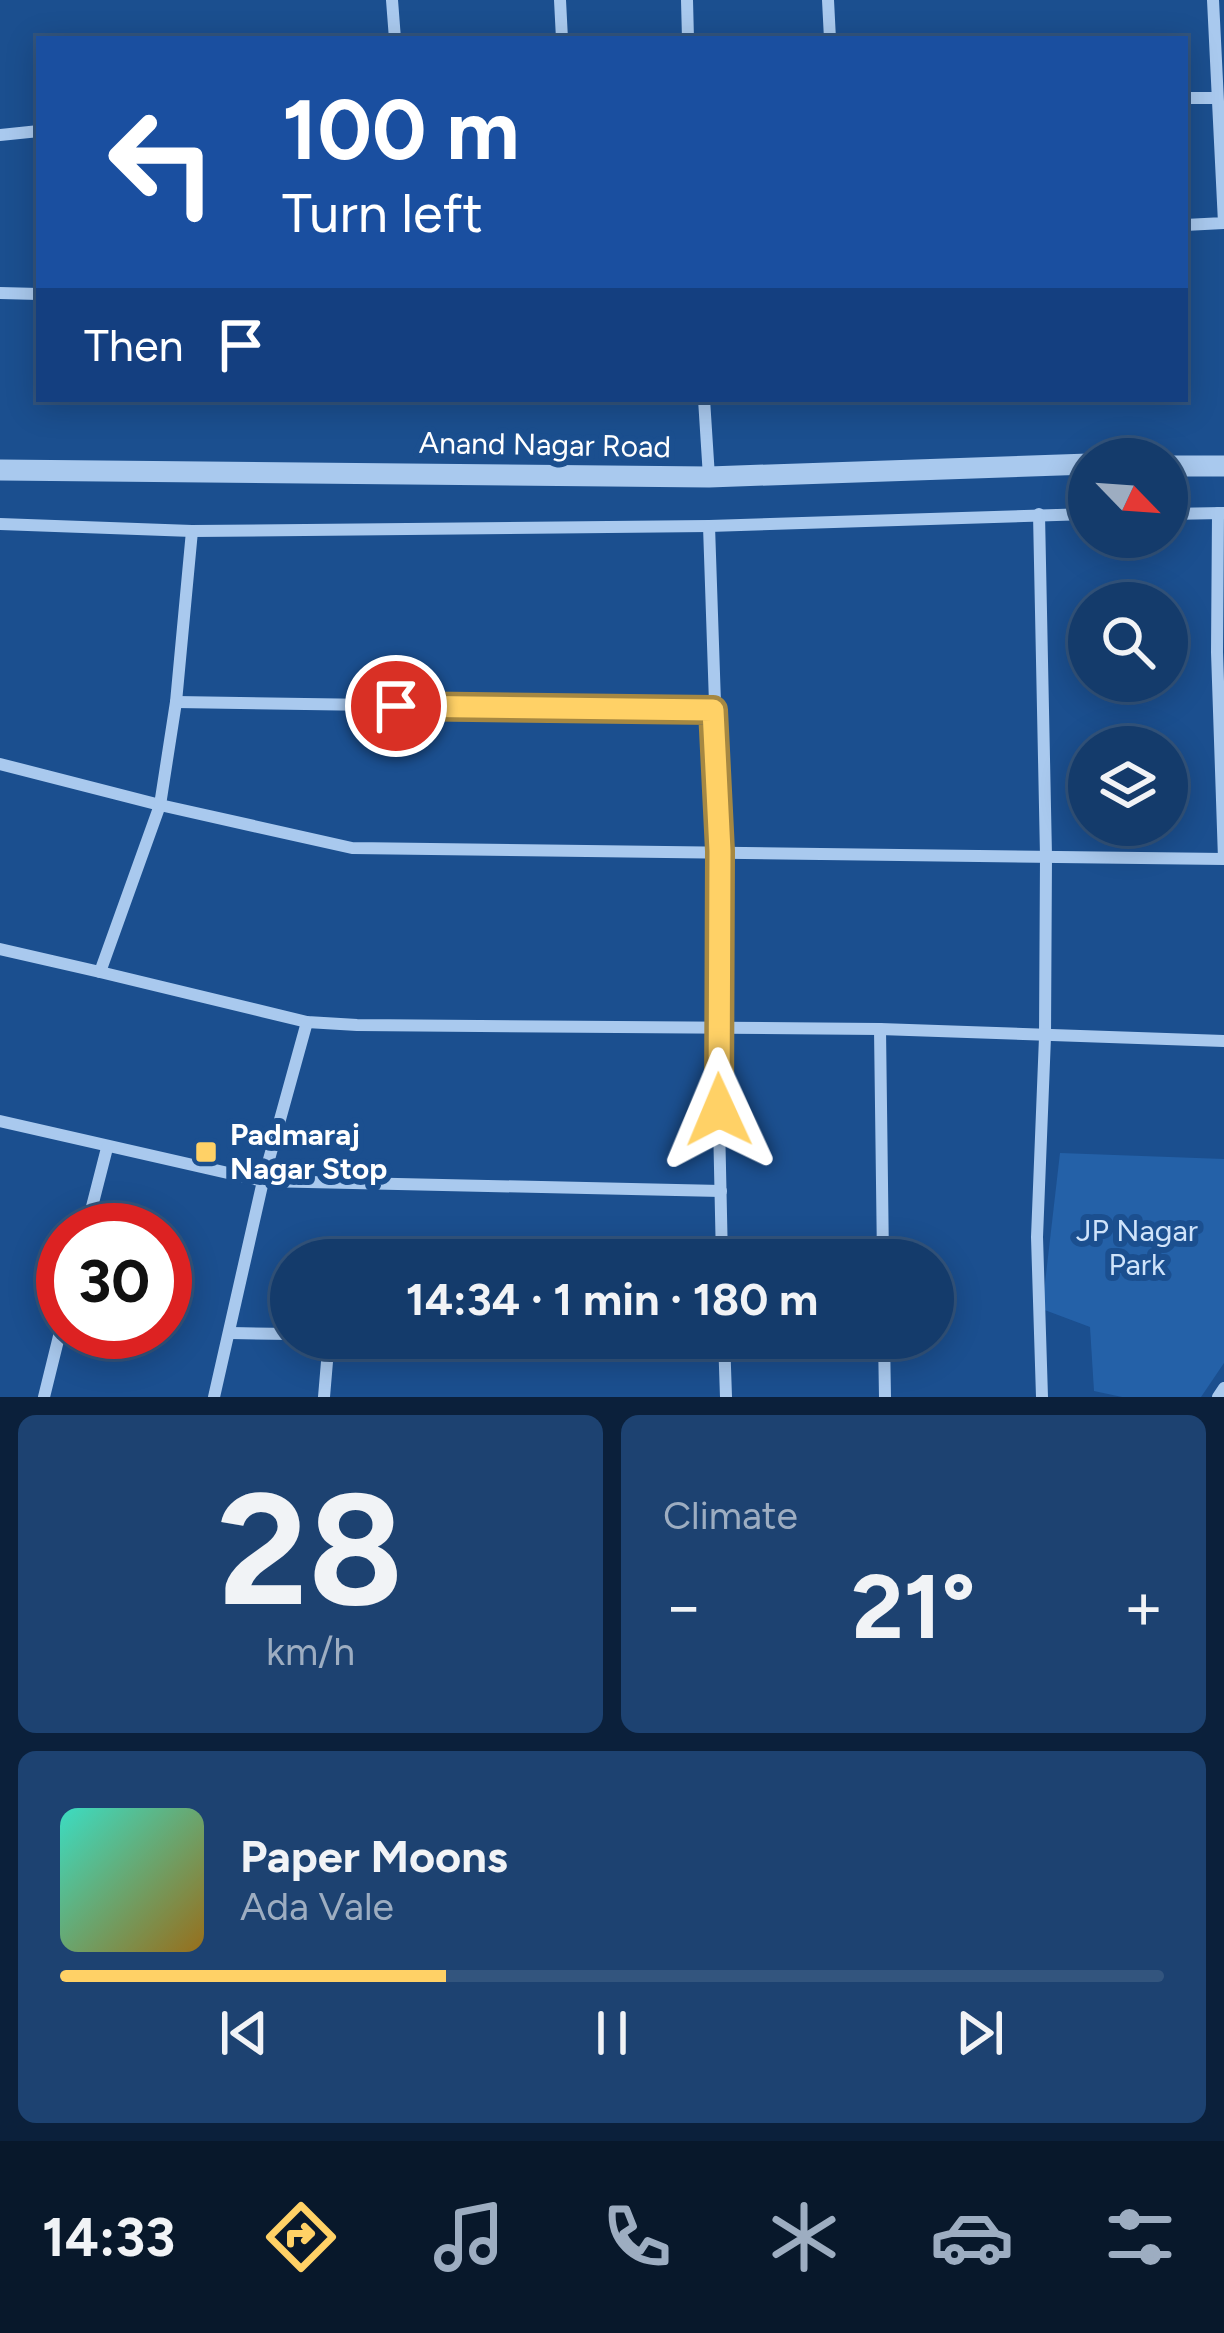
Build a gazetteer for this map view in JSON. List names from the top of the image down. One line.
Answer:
{"streets":{"street":["Anand Nagar Road"]},"parks":["JP Nagar Park"],"places":{"transit":["Padmaraj Nagar Stop"]},"north":"bottom right","page":{"turn":["100 m","Turn left"],"then":"Then","limit":"30","trip":"14:34 · 1 min · 180 m","tile":[["28","km/h"],"Climate"],"heat":["−","21°","+"],"song":["Paper Moons","Ada Vale"],"tabs":"14:33"}}
